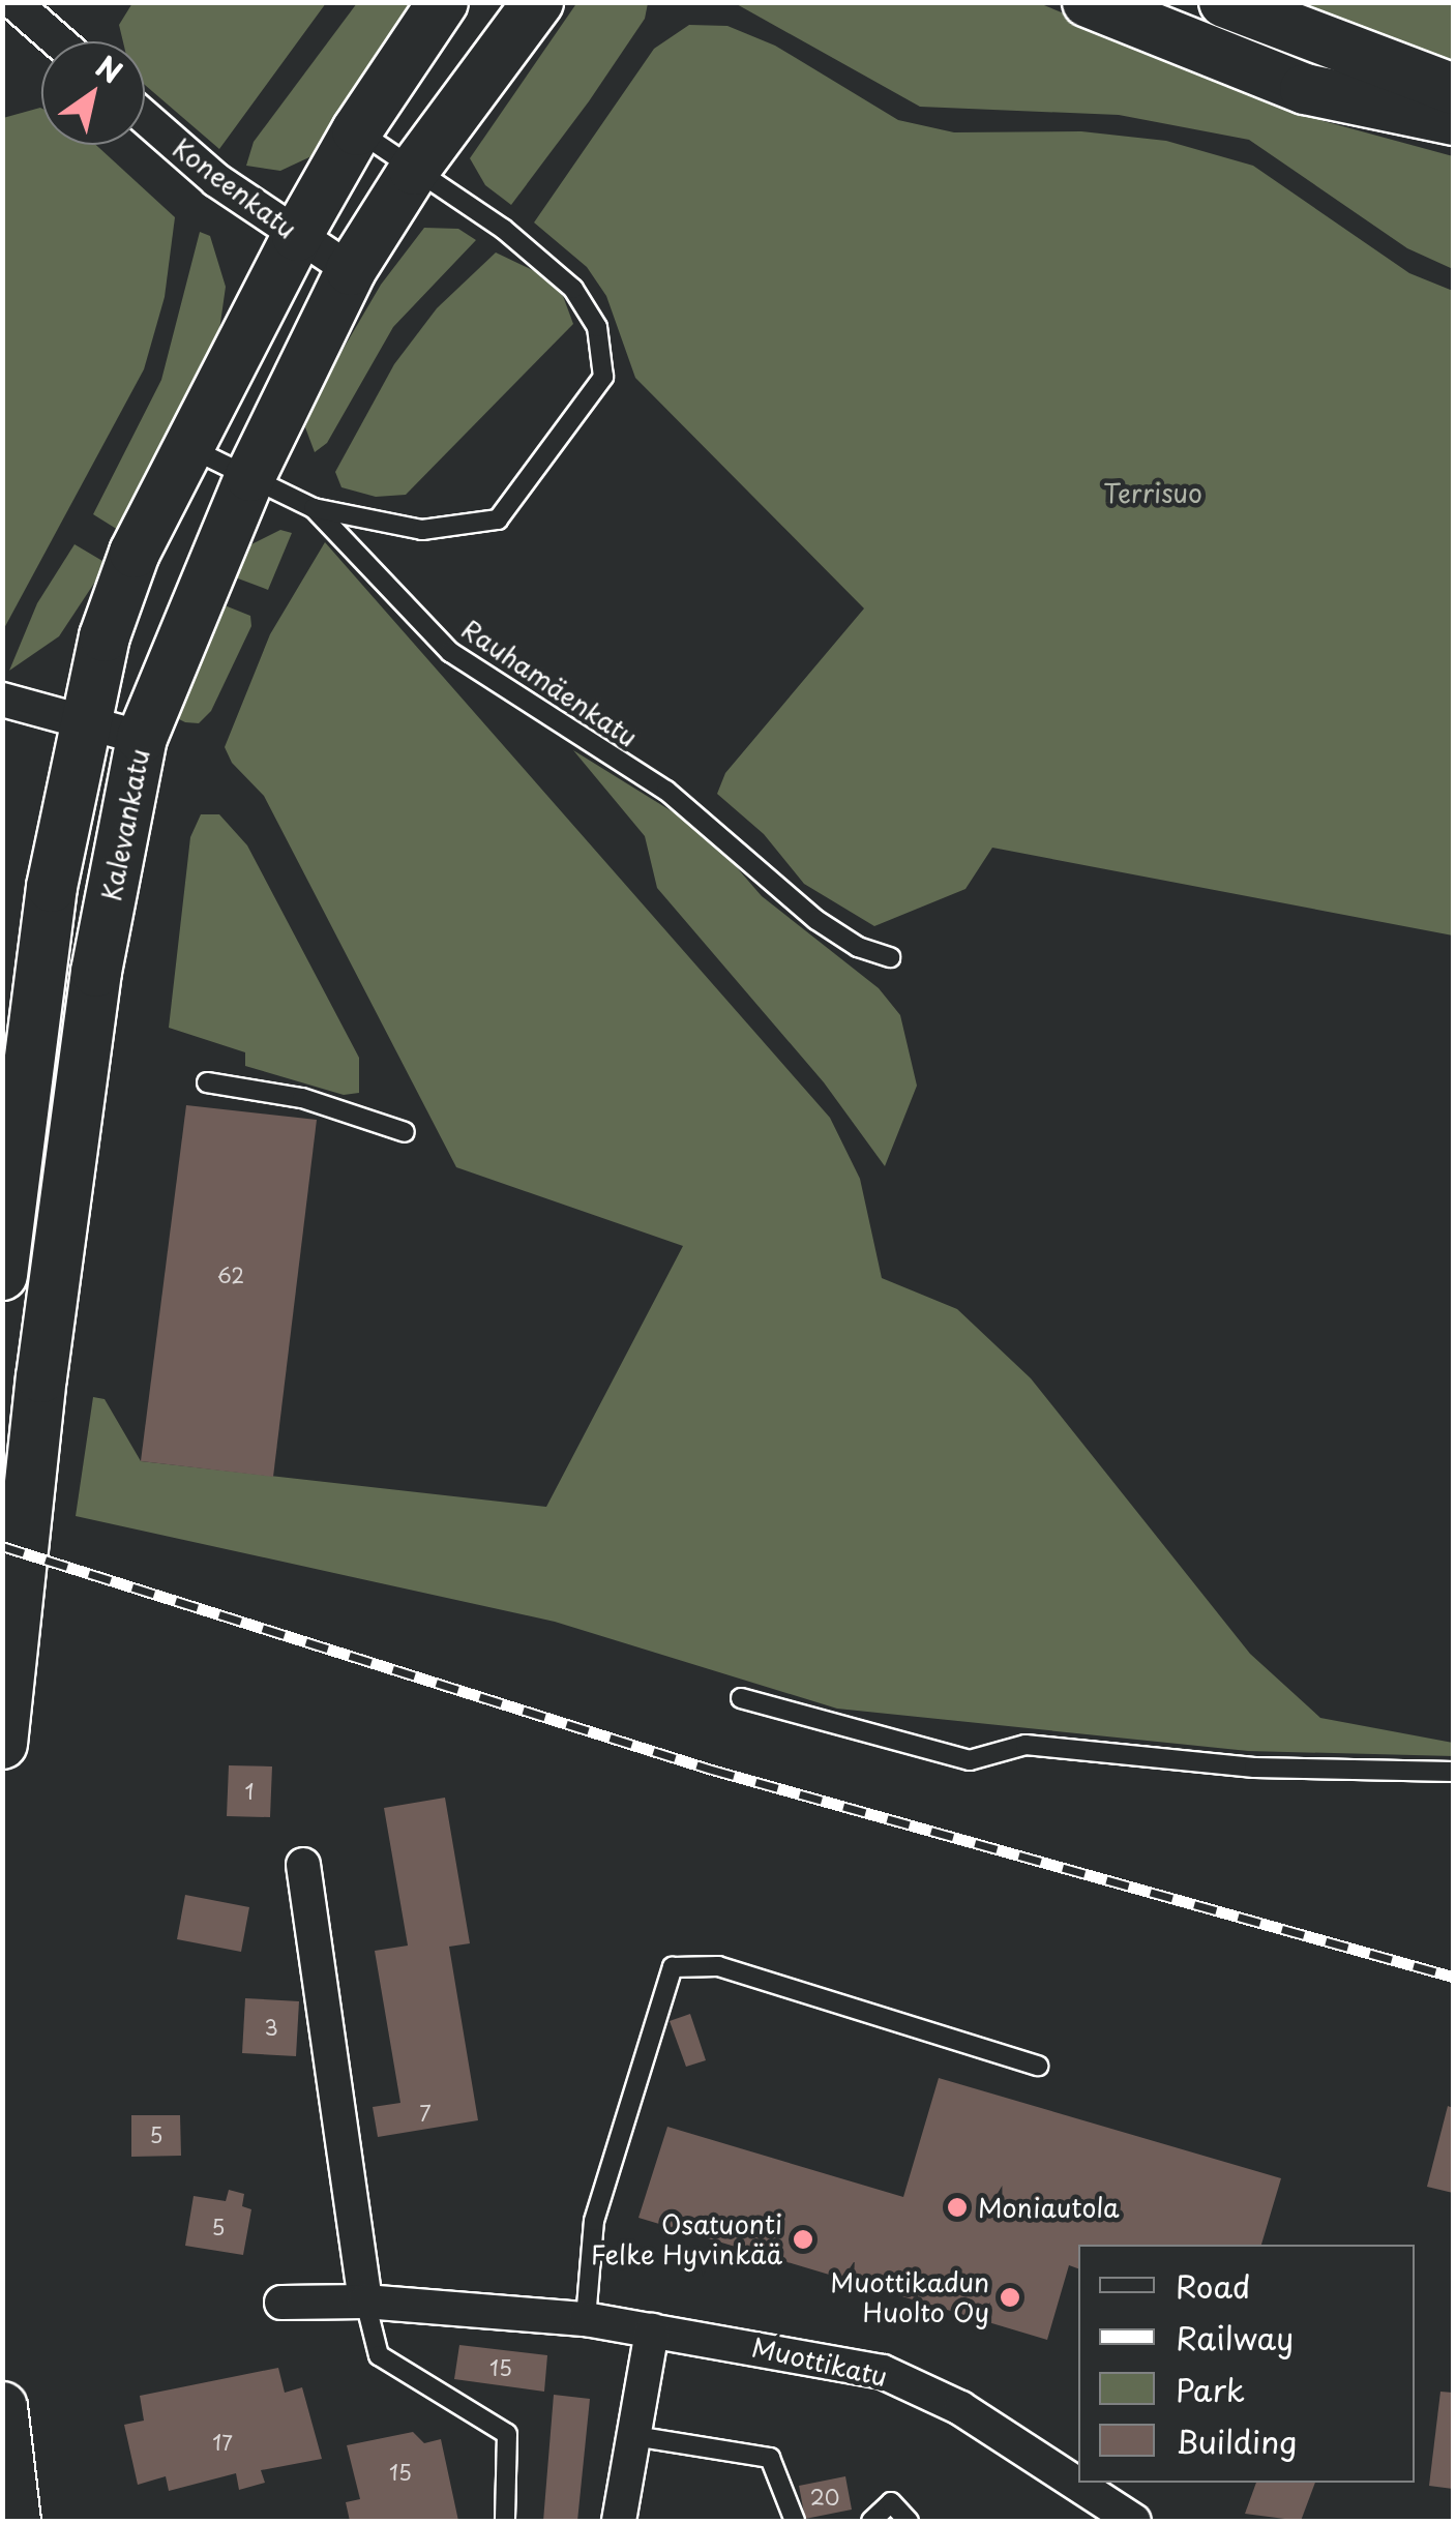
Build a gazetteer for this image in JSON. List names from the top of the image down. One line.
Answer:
{"streets":{"main road":["Kalevankatu"],"street":["Koneenkatu","Muottikatu"],"lane":["Rauhamäenkatu"]},"crossings":[["Koneenkatu","Kalevankatu"],["Rauhamäenkatu","Kalevankatu"]],"parks":["Terrisuo"],"places":["Moniautola","Osatuonti Felke Hyvinkää","Muottikadun Huolto Oy"],"house_numbers":["62","1","3","7","5","5","15","17","15","20"],"legend":["Road","Railway","Park","Building"],"north":"top right"}
